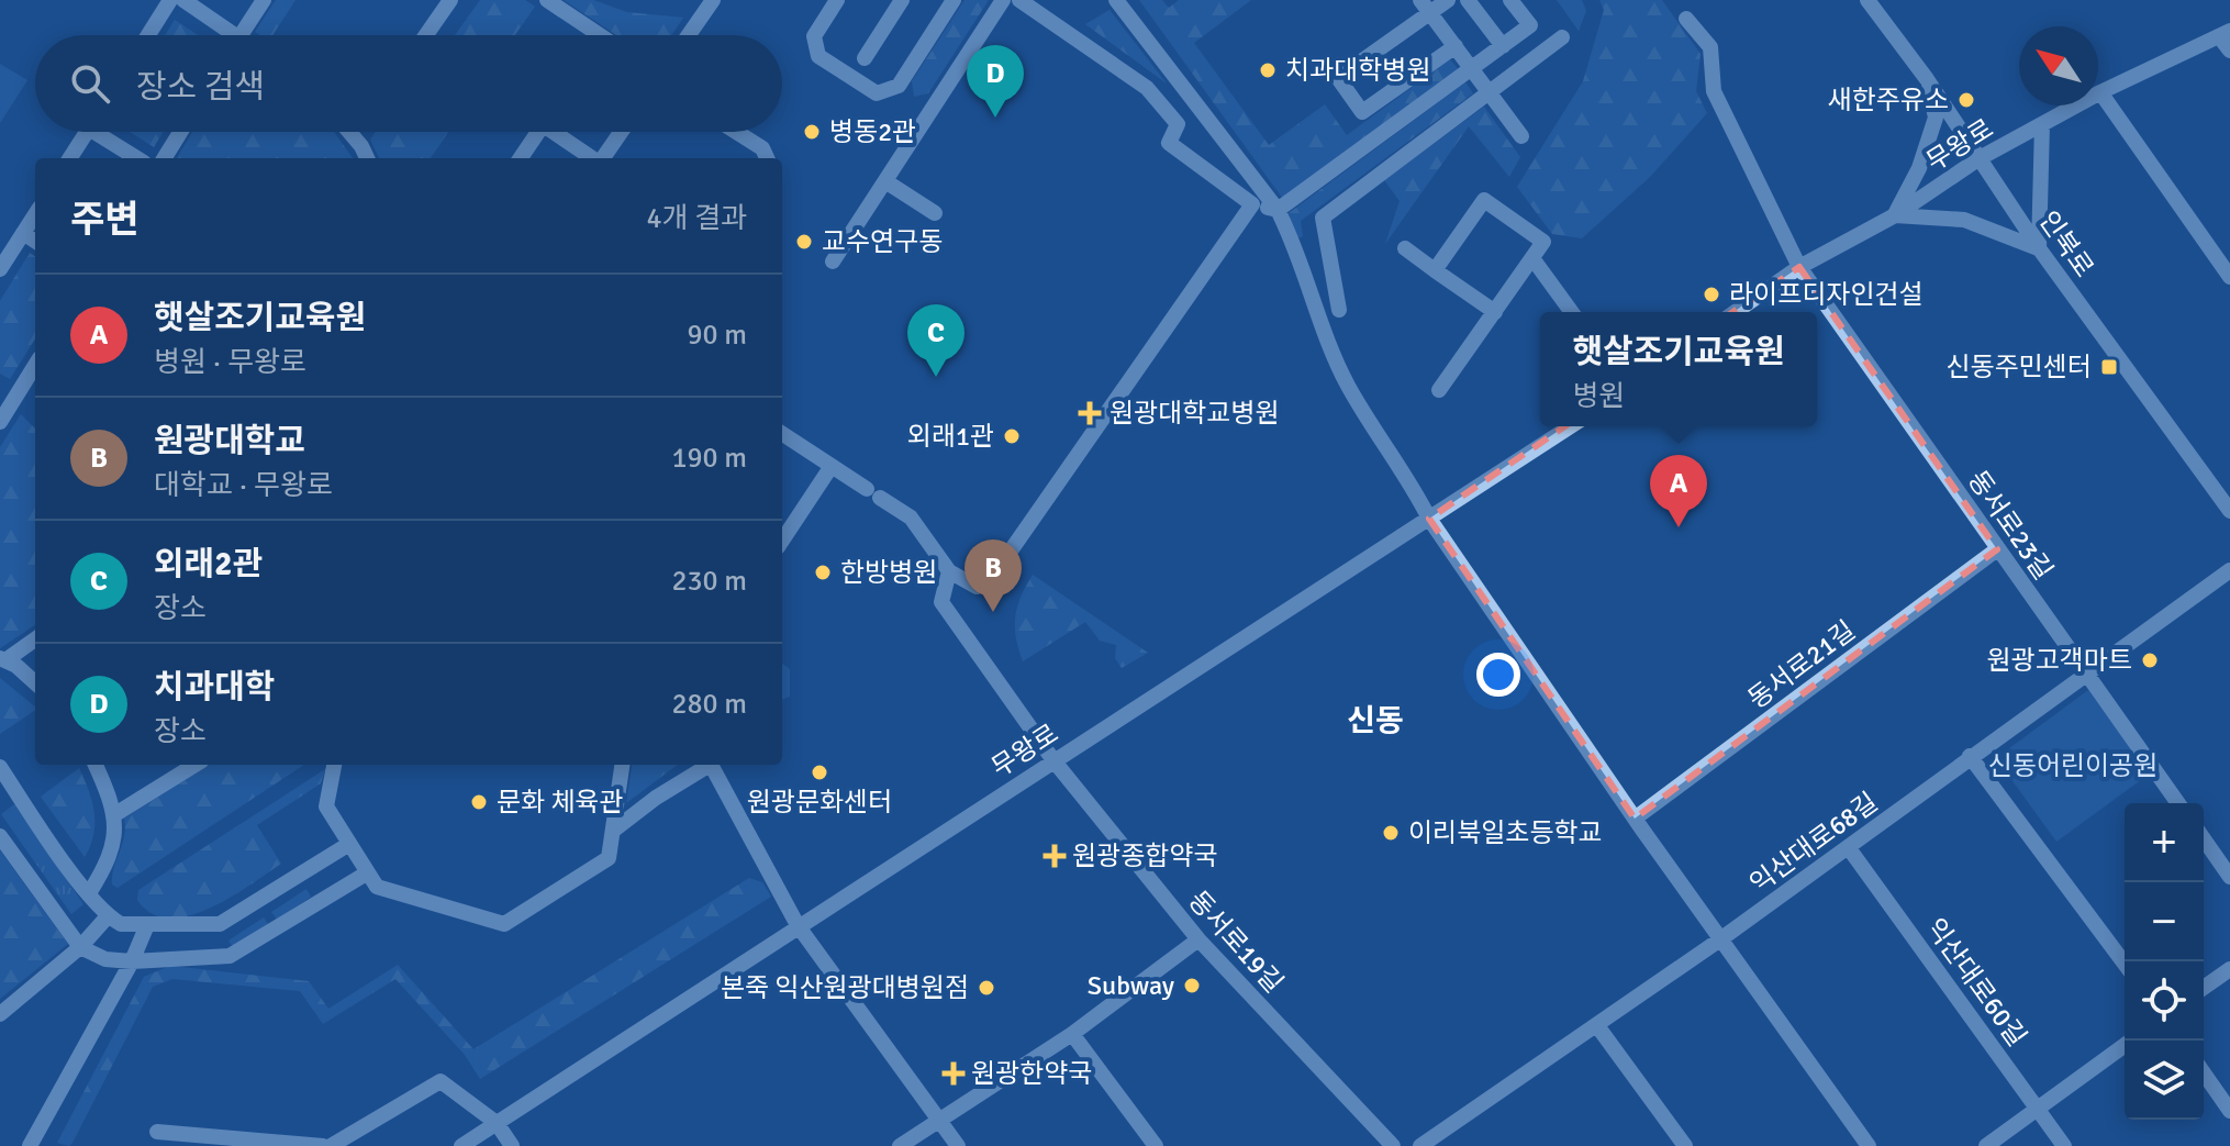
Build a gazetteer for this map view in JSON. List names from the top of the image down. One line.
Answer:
{"streets":{"street":["무왕로","인북로","동서로23길","동서로21길","익산대로68길","동서로19길","익산대로60길"]},"crossings":[["무왕로","인북로"],["무왕로","동서로23길"],["무왕로","동서로19길"],["동서로23길","동서로21길"],["동서로23길","익산대로68길"],["익산대로68길","익산대로60길"]],"districts":["신동"],"parks":["신동어린이공원"],"places":{"other":["치과대학병원","새한주유소","병동2관","교수연구동","라이프디자인건설","외래1관","한방병원","원광고객마트","원광문화센터","문화 체육관","이리북일초등학교","Subway","본죽 익산원광대병원점"],"transit":["신동주민센터"],"health":["원광대학교병원","원광종합약국","원광한약국"]},"north":"top left","page":{"search":"장소 검색","pins":["D","C","A","B"],"heading":["주변","4개 결과"],"list":[{"mark":"A","name":"햇살조기교육원","note":"병원 · 무왕로","value":"90 m"},{"mark":"B","name":"원광대학교","note":"대학교 · 무왕로","value":"190 m"},{"mark":"C","name":"외래2관","note":"장소","value":"230 m"},{"mark":"D","name":"치과대학","note":"장소","value":"280 m"}],"popup":["햇살조기교육원","병원"],"map_buttons":["+","−"]}}
